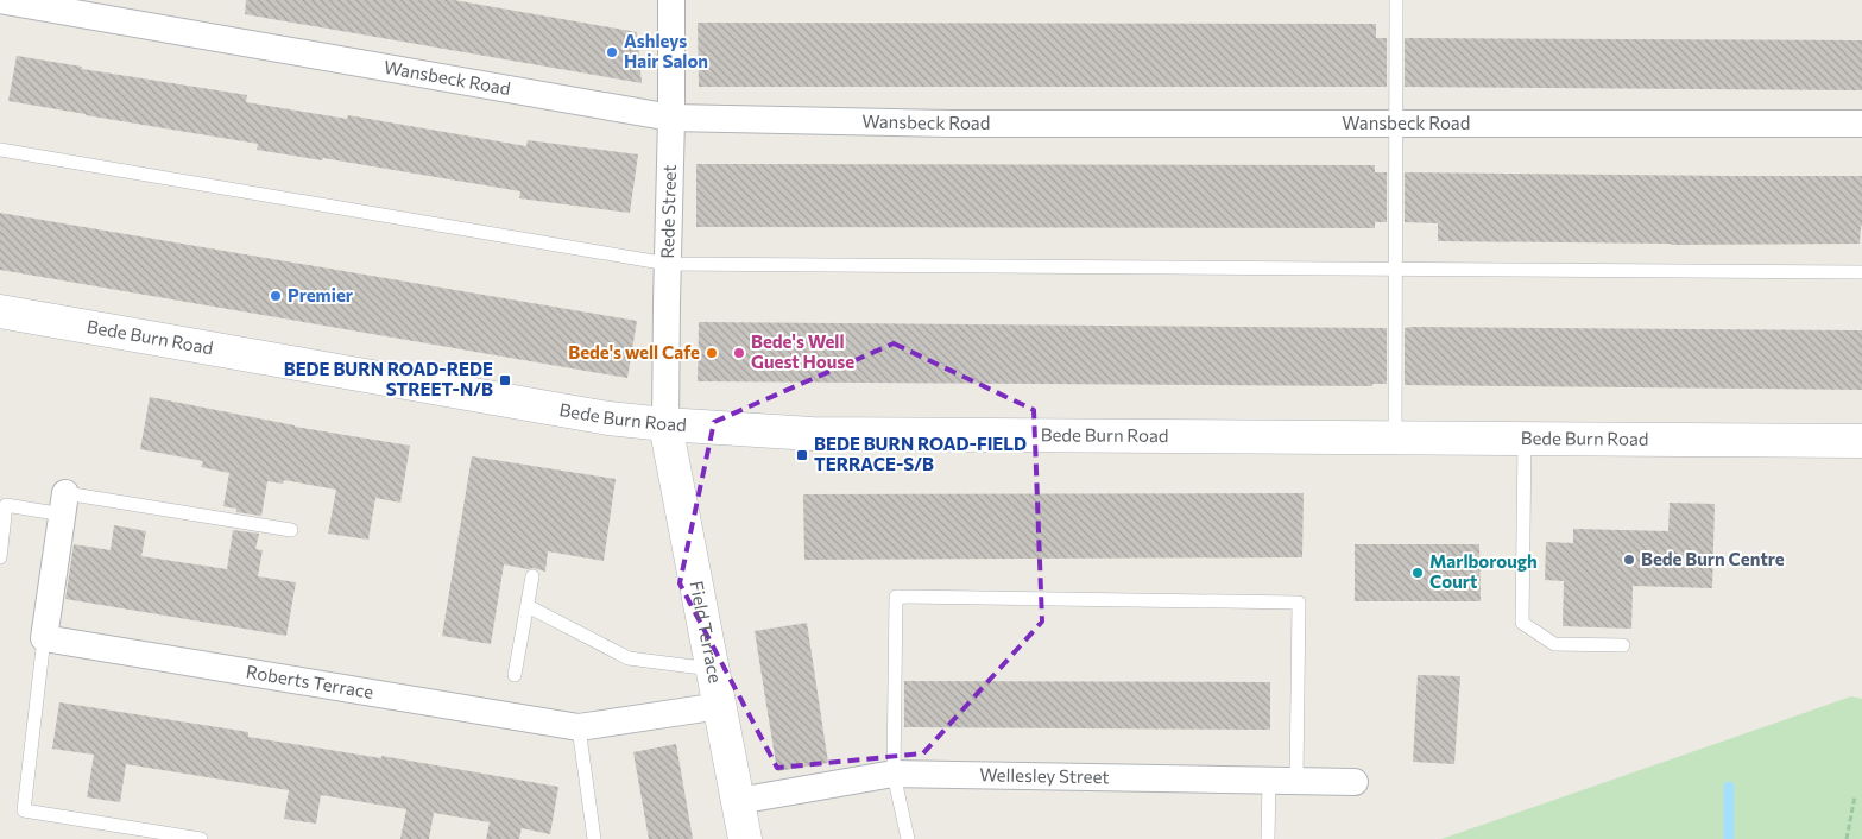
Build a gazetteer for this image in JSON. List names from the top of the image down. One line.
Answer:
{"streets":{"main road":["Bede Burn Road","Field Terrace"],"street":["Wansbeck Road","Rede Street","Roberts Terrace","Wellesley Street"]},"crossings":[["Wansbeck Road","Rede Street"],["Rede Street","Bede Burn Road"],["Rede Street","Field Terrace"],["Bede Burn Road","Field Terrace"],["Field Terrace","Roberts Terrace"],["Field Terrace","Wellesley Street"]],"places":{"other":["Ashleys Hair Salon","Premier","Bede's well Cafe","Bede's Well Guest House","Bede Burn Centre","Marlborough Court"],"transit":["BEDE BURN ROAD-REDE STREET-N/B","BEDE BURN ROAD-FIELD TERRACE-S/B"]}}
